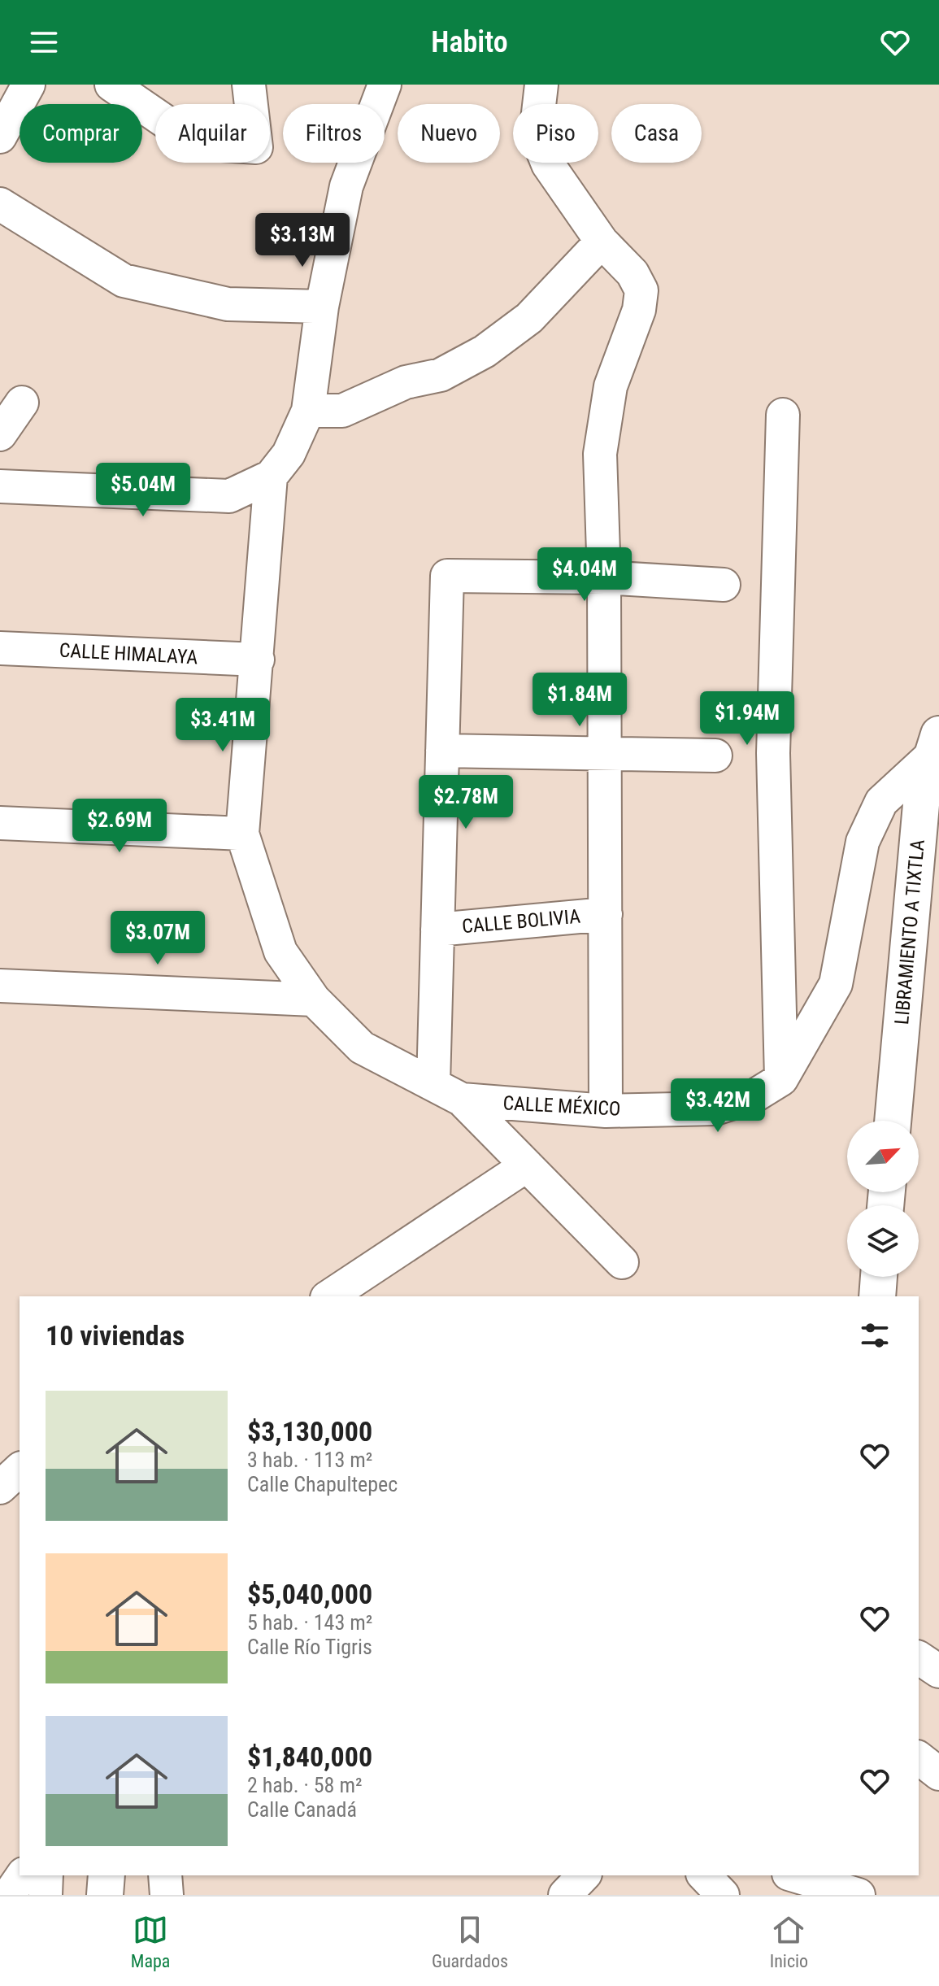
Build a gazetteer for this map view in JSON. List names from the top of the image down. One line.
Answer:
{"streets":{"main road":["LIBRAMIENTO A TIXTLA"],"street":["CALLE HIMALAYA","CALLE BOLIVIA","CALLE MÉXICO"]},"crossings":[["LIBRAMIENTO A TIXTLA","CALLE MÉXICO"]],"north":"top right","page":{"header":"Habito","chip":["Comprar","Alquilar","Filtros","Nuevo","Piso","Casa"],"price":["$3.13M","$5.04M","$4.04M","$1.84M","$1.94M","$3.41M","$2.78M","$2.69M","$3.07M","$3.42M"],"heading":"10 viviendas","list":[{"name":"$3,130,000","note":"3 hab. · 113 m² · Calle Chapultepec"},{"name":"$5,040,000","note":"5 hab. · 143 m² · Calle Río Tigris"},{"name":"$1,840,000","note":"2 hab. · 58 m² · Calle Canadá"}],"tabs":["Mapa","Guardados","Inicio"]}}
